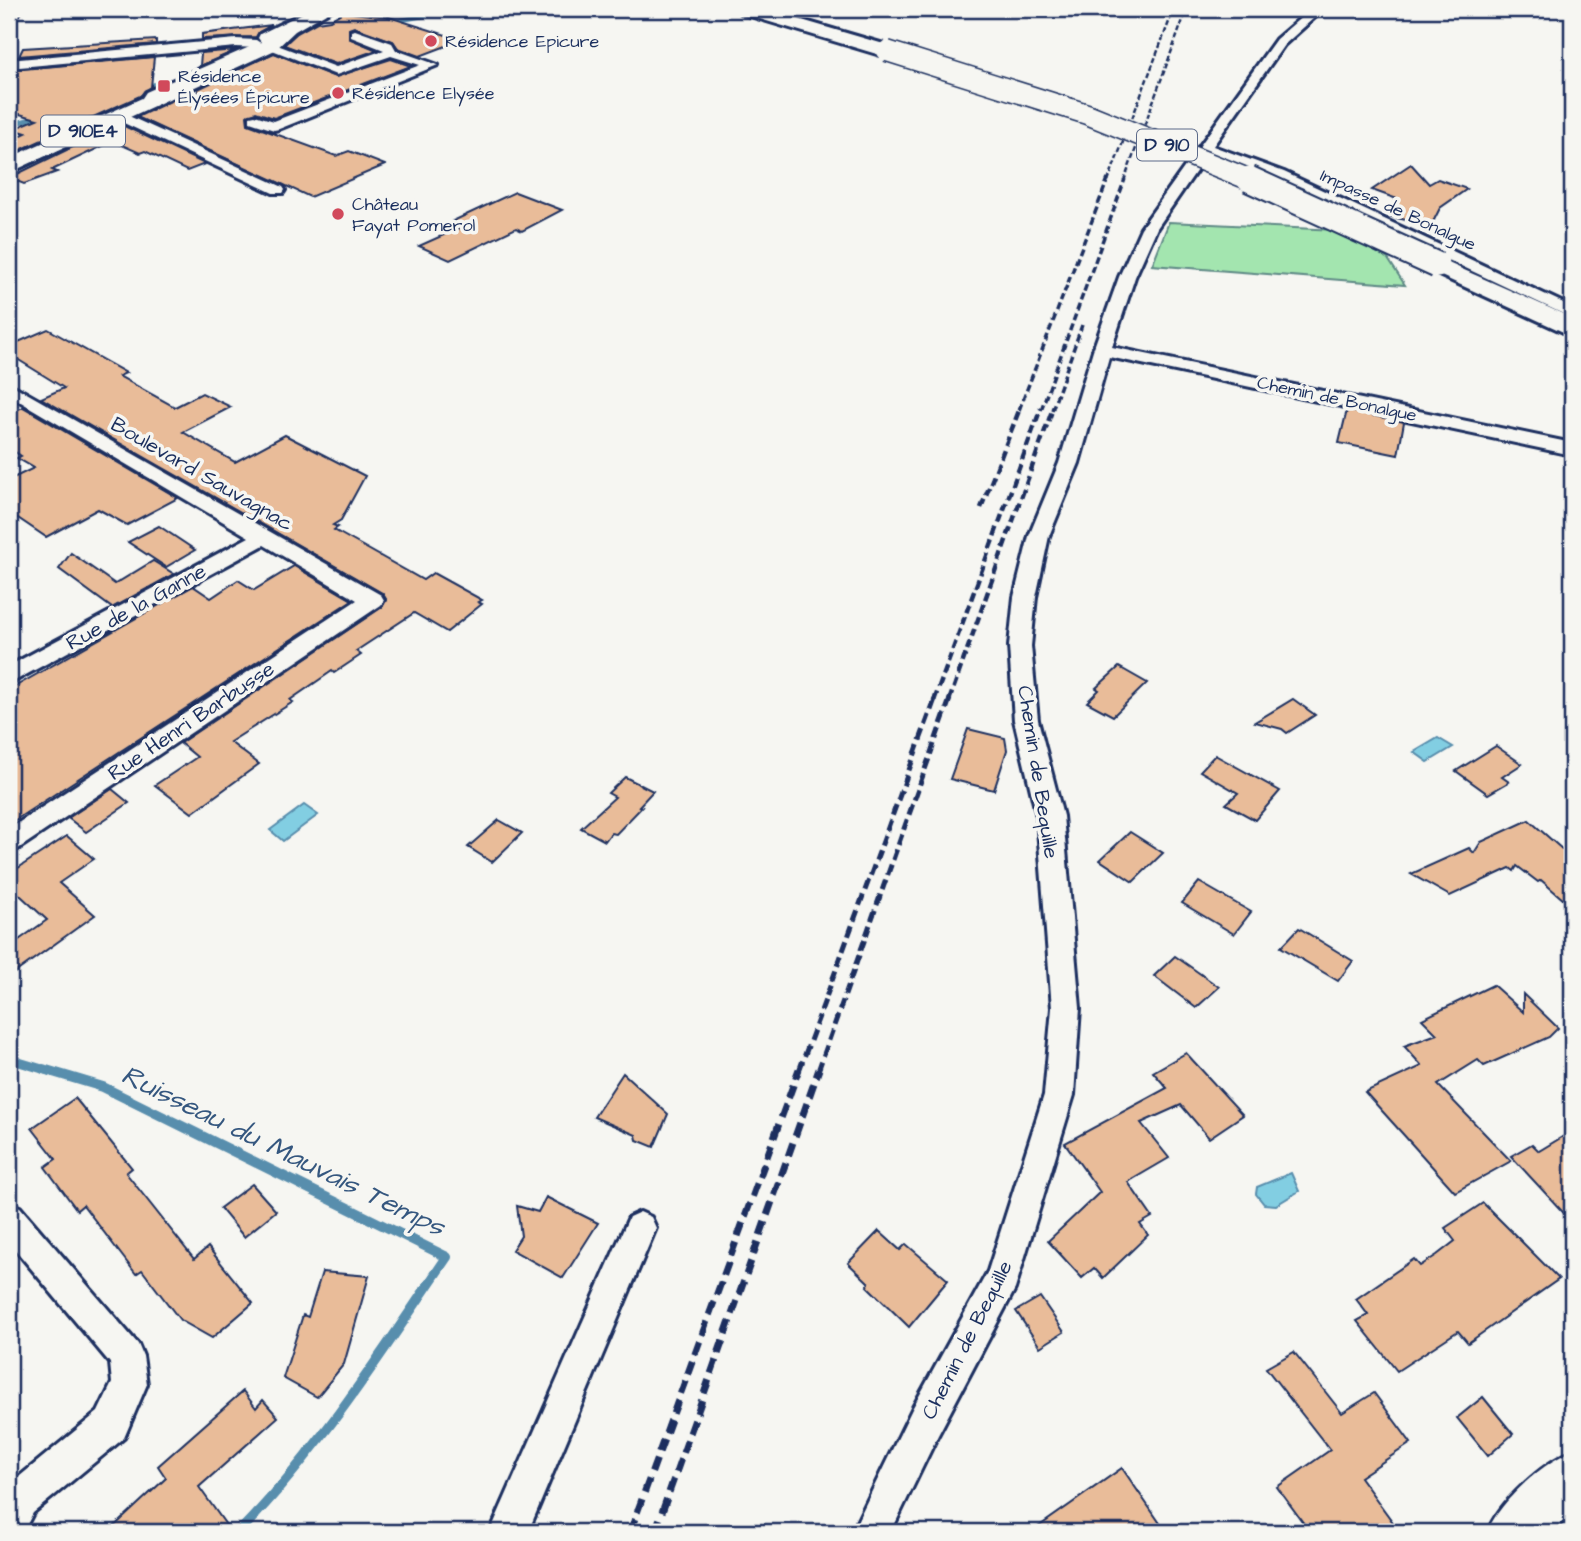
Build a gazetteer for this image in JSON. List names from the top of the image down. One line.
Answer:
{"streets":{"main road":["D 910E4","D 910"],"street":["Impasse de Bonalgue","Chemin de Bonalgue","Boulevard Sauvagnac","Rue de la Ganne","Rue Henri Barbusse","Chemin de Bequille"]},"crossings":[["Impasse de Bonalgue","Chemin de Bequille"],["Chemin de Bonalgue","Chemin de Bequille"],["Boulevard Sauvagnac","Rue de la Ganne"],["Boulevard Sauvagnac","Rue Henri Barbusse"]],"water":["Ruisseau du Mauvais Temps"],"places":{"other":["Résidence Epicure","Résidence Elysée","Château Fayat Pomerol"],"transit":["Résidence Élysées Épicure"]}}
